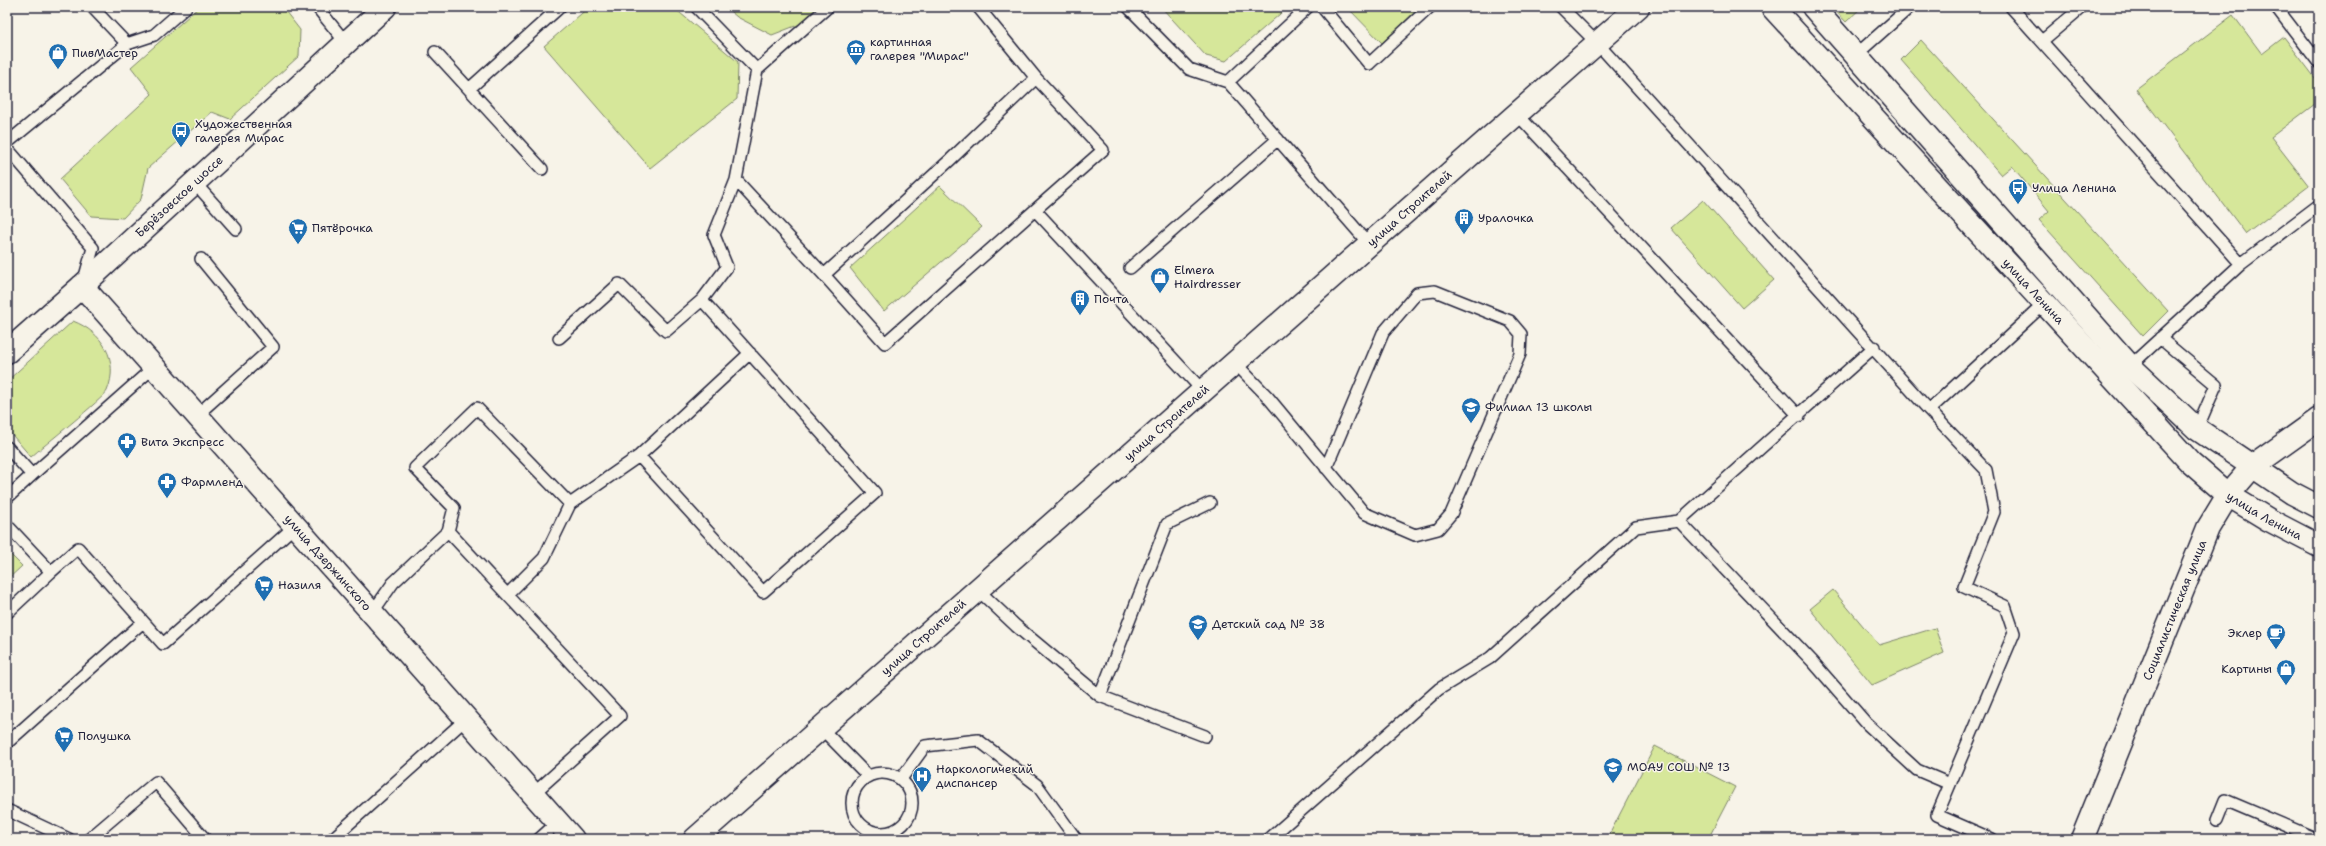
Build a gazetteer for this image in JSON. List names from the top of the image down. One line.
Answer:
{"streets":{"main road":["Берёзовское шоссе","улица Строителей","улица Ленина","улица Дзержинского","Социалистическая улица"]},"crossings":[["Берёзовское шоссе","улица Дзержинского"],["улица Ленина","Социалистическая улица"]],"places":{"museum":["картинная галерея \"Мирас\""],"shop":["ПивМастер","Elmera Hairdresser","Картины"],"bus stop":["Художественная галерея Мирас","Улица Ленина"],"building":["Уралочка","Почта"],"supermarket":["Пятёрочка","Назиля","Полушка"],"school or university":["Филиал 13 школы","Детский сад № 38","МОАУ СОШ № 13"],"pharmacy":["Вита Экспресс","Фармленд"],"cafe":["Эклер"],"hospital":["Наркологичекий диспансер"]}}
